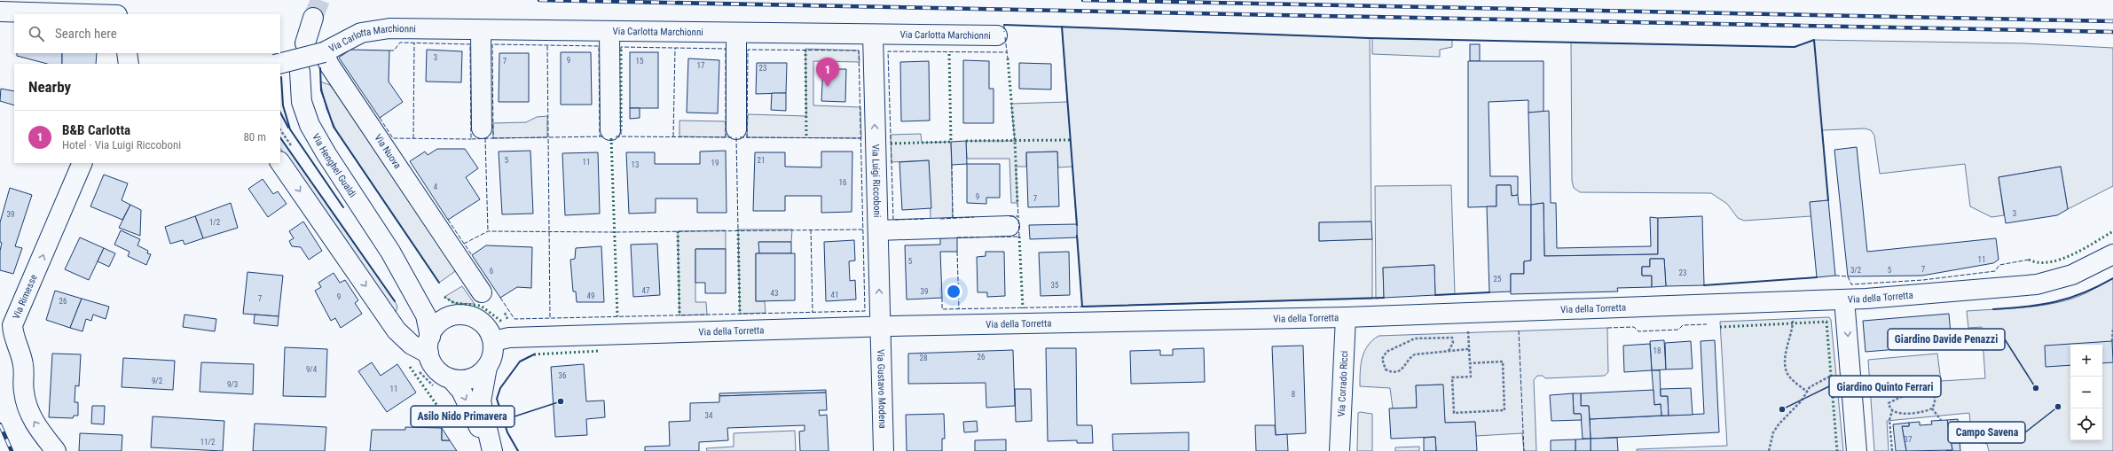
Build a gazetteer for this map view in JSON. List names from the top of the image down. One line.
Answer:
{"streets":{"street":["Via Carlotta Marchionni","Via Nuova","Via Henghel Gualdi","Via Luigi Riccoboni","Via Rimesse","Via della Torretta","Via Corrado Ricci","Via Gustavo Modena"]},"crossings":[["Via Carlotta Marchionni","Via Nuova"],["Via Carlotta Marchionni","Via Luigi Riccoboni"],["Via Henghel Gualdi","Via della Torretta"],["Via Luigi Riccoboni","Via della Torretta"],["Via Luigi Riccoboni","Via Gustavo Modena"],["Via della Torretta","Via Corrado Ricci"],["Via della Torretta","Via Gustavo Modena"]],"one_way":["Via Rimesse"],"places":["Giardino Davide Penazzi","Asilo Nido Primavera","Campo Savena","Giardino Quinto Ferrari"],"house_numbers":["3","9","7","15","17","23","5","21","11","19","13","16","4","9","7","3","39","1/2","11","5","7","3/2","5","6","23","25","35","47","39","43","41","49","9","7","26","18","26","28","9/4","36","9/2","9/3","11","8","34","37","11/2"],"page":{"search":"Search here","pins":"1","heading":"Nearby","list":[{"mark":"1","name":"B&B Carlotta","note":"Hotel · Via Luigi Riccoboni","value":"80 m"}],"map_buttons":["+","−"]}}
